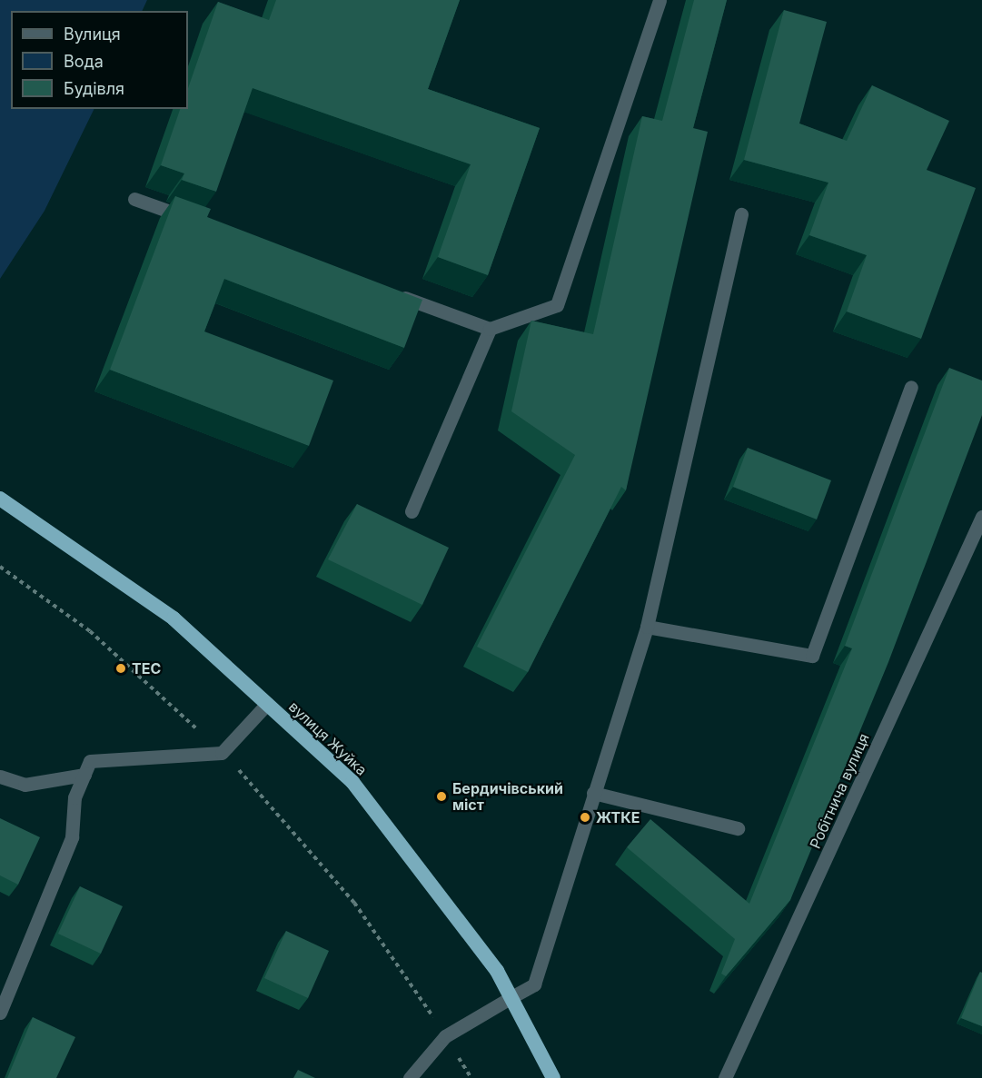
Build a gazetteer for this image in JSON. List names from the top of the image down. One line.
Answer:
{"streets":{"highway":["вулиця Жуйка"],"street":["Робітнича вулиця"]},"places":["ТЕС","Бердичівський міст","ЖТКЕ"],"legend":["Вулиця","Вода","Будівля"]}
